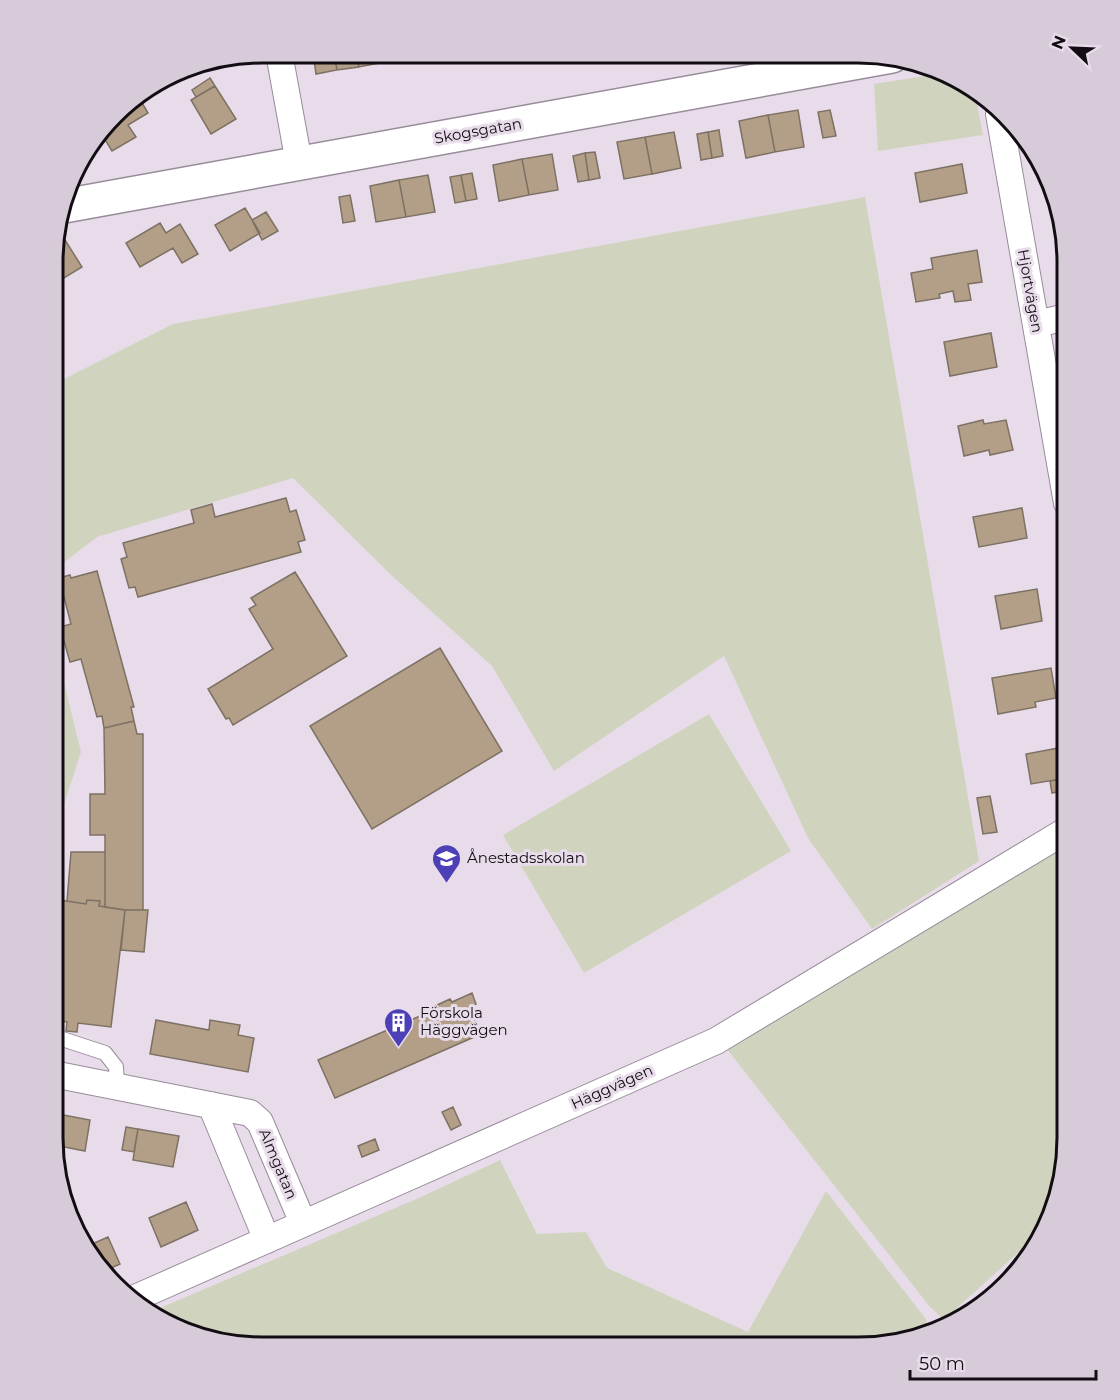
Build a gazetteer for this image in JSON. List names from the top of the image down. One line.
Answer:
{"streets":{"street":["Skogsgatan","Hjortvägen","Häggvägen","Almgatan"]},"crossings":[["Häggvägen","Almgatan"]],"places":{"school or university":["Ånestadsskolan"],"building":["Förskola Häggvägen"]},"scale_bar":"50 m","north":"top left"}
